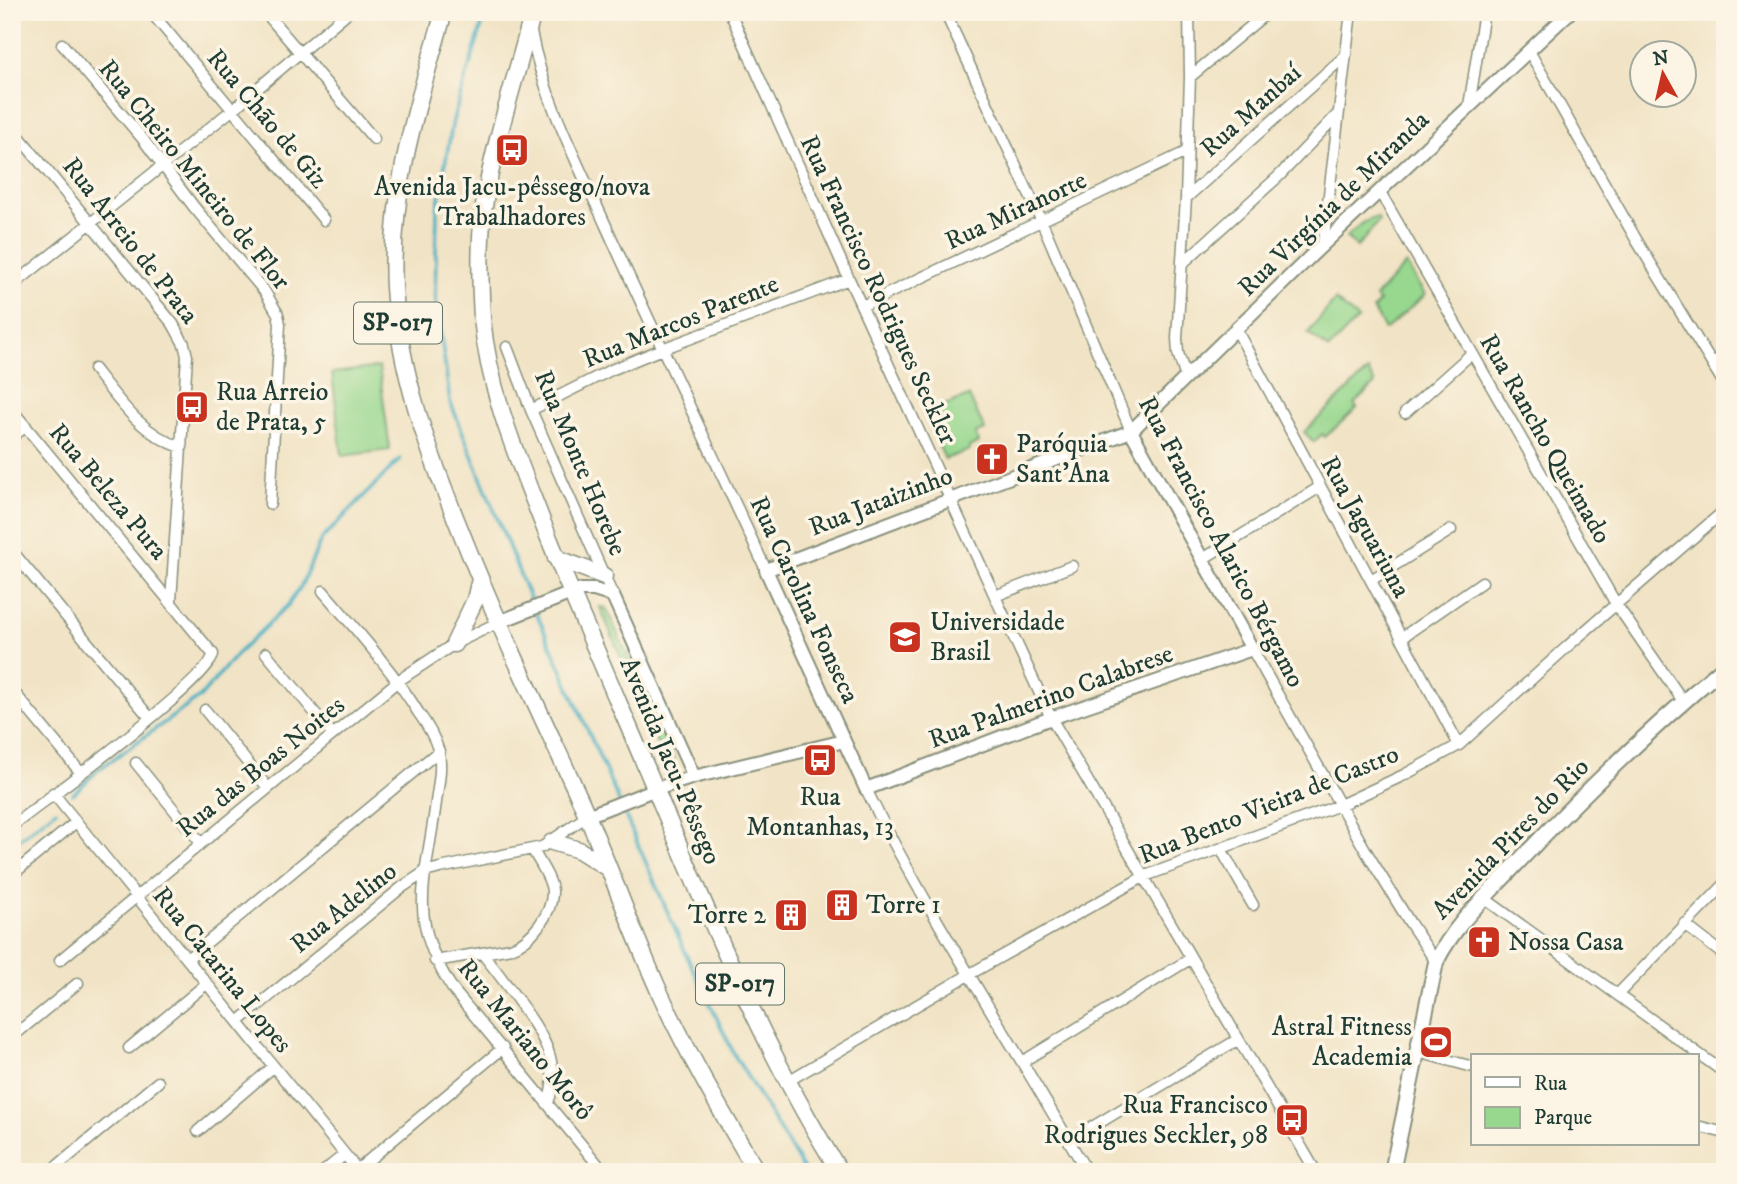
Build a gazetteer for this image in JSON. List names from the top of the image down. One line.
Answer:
{"streets":{"highway":["SP-017","Avenida Jacu-Pêssego"],"main road":["Avenida Pires do Rio"],"street":["Rua Manbaí","Rua Chão de Giz","Rua Cheiro Mineiro de Flor","Rua Virgínia de Miranda","Rua Miranorte","Rua Arreio de Prata","Rua Francisco Rodrigues Seckler","Rua Marcos Parente","Rua Rancho Queimado","Rua Monte Horebe","Rua Beleza Pura","Rua Jataizinho","Rua Jaguariuna","Rua Francisco Alarico Bérgamo","Rua Carolina Fonseca","Rua Palmerino Calabrese","Rua das Boas Noites","Rua Bento Vieira de Castro","Rua Adelino","Rua Catarina Lopes","Rua Mariano Morô"]},"crossings":[["Rua Virgínia de Miranda","Rua Rancho Queimado"],["Rua Virgínia de Miranda","Rua Jataizinho"],["Rua Virgínia de Miranda","Rua Jaguariuna"],["Rua Virgínia de Miranda","Rua Francisco Alarico Bérgamo"],["Rua Miranorte","Rua Francisco Rodrigues Seckler"],["Rua Miranorte","Rua Francisco Alarico Bérgamo"],["Rua Arreio de Prata","Rua Beleza Pura"],["Rua Francisco Rodrigues Seckler","Rua Marcos Parente"],["Rua Francisco Rodrigues Seckler","Rua Jataizinho"],["Rua Francisco Rodrigues Seckler","Rua Palmerino Calabrese"],["Rua Francisco Rodrigues Seckler","Rua Bento Vieira de Castro"],["Rua Marcos Parente","Rua Monte Horebe"],["Rua Marcos Parente","Rua Carolina Fonseca"],["SP-017","Rua das Boas Noites"],["SP-017","Rua Adelino"],["Rua Rancho Queimado","Rua Bento Vieira de Castro"],["Rua Rancho Queimado","Avenida Pires do Rio"],["Rua Monte Horebe","Avenida Jacu-Pêssego"],["Rua Jataizinho","Rua Francisco Alarico Bérgamo"],["Rua Jataizinho","Rua Carolina Fonseca"],["Rua Jaguariuna","Rua Bento Vieira de Castro"],["Rua Francisco Alarico Bérgamo","Rua Palmerino Calabrese"],["Rua Francisco Alarico Bérgamo","Rua Bento Vieira de Castro"],["Rua Francisco Alarico Bérgamo","Avenida Pires do Rio"],["Rua Carolina Fonseca","Rua Palmerino Calabrese"],["Rua Carolina Fonseca","Avenida Jacu-Pêssego"],["Rua Carolina Fonseca","Rua Bento Vieira de Castro"],["Avenida Jacu-Pêssego","Rua Bento Vieira de Castro"],["Rua das Boas Noites","Rua Catarina Lopes"],["Rua das Boas Noites","Rua Mariano Morô"],["Rua Adelino","Rua Catarina Lopes"],["Rua Adelino","Rua Mariano Morô"]],"places":{"bus stop":["Avenida Jacu-pêssego/nova Trabalhadores","Rua Arreio de Prata, 5","Rua Montanhas, 13","Rua Francisco Rodrigues Seckler, 98"],"church":["Paróquia Sant'Ana","Nossa Casa"],"school or university":["Universidade Brasil"],"building":["Torre 1","Torre 2"],"sports":["Astral Fitness Academia"]},"legend":["Rua","Parque"],"north":"top"}
